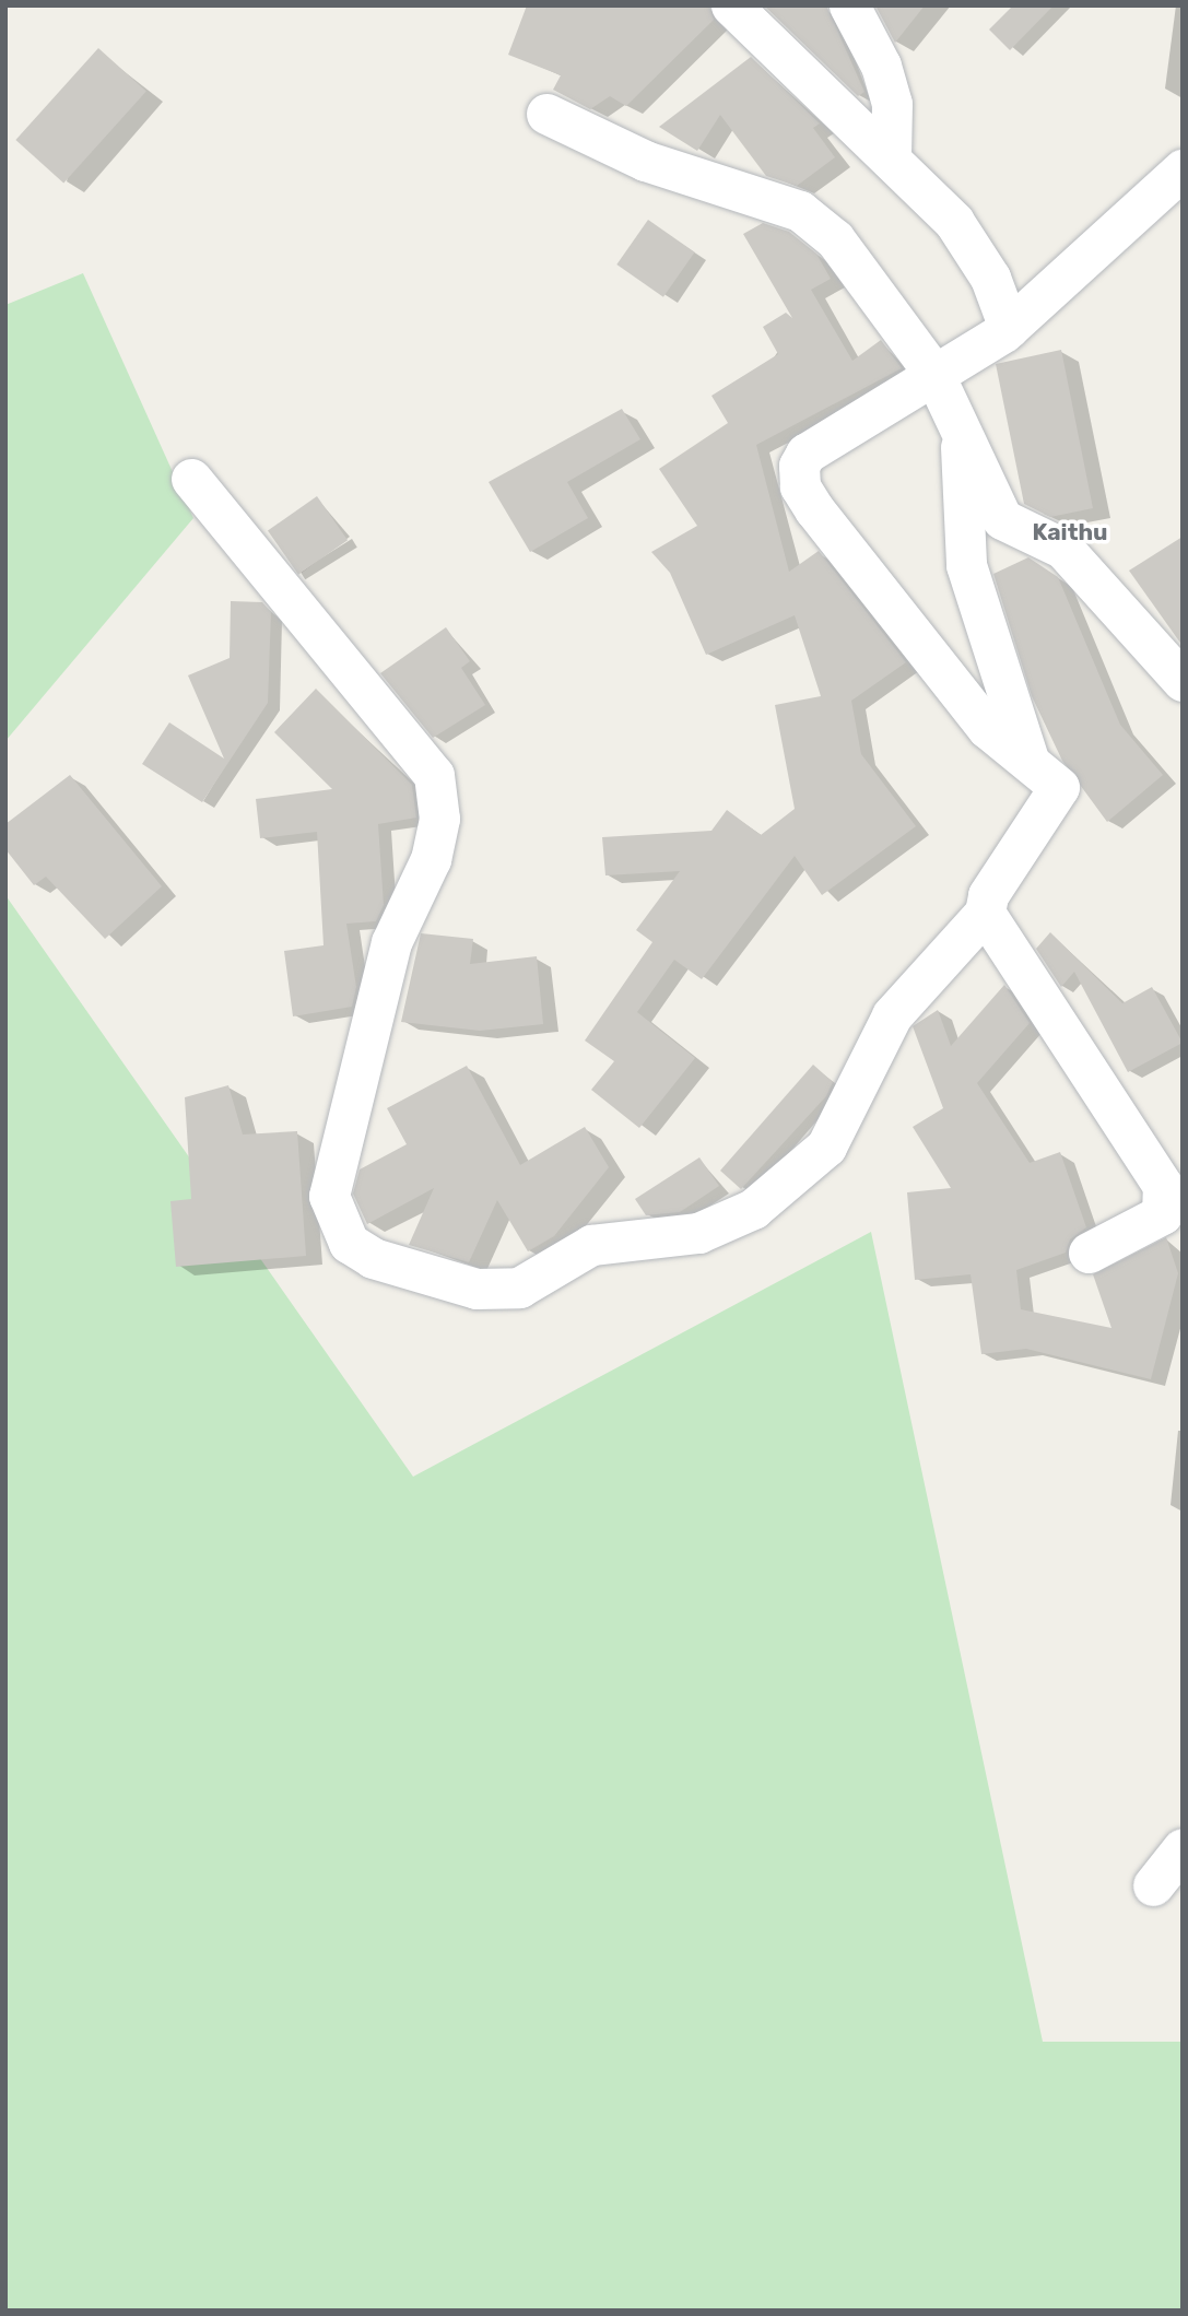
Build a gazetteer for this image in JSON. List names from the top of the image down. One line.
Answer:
{"districts":["Kaithu"]}
